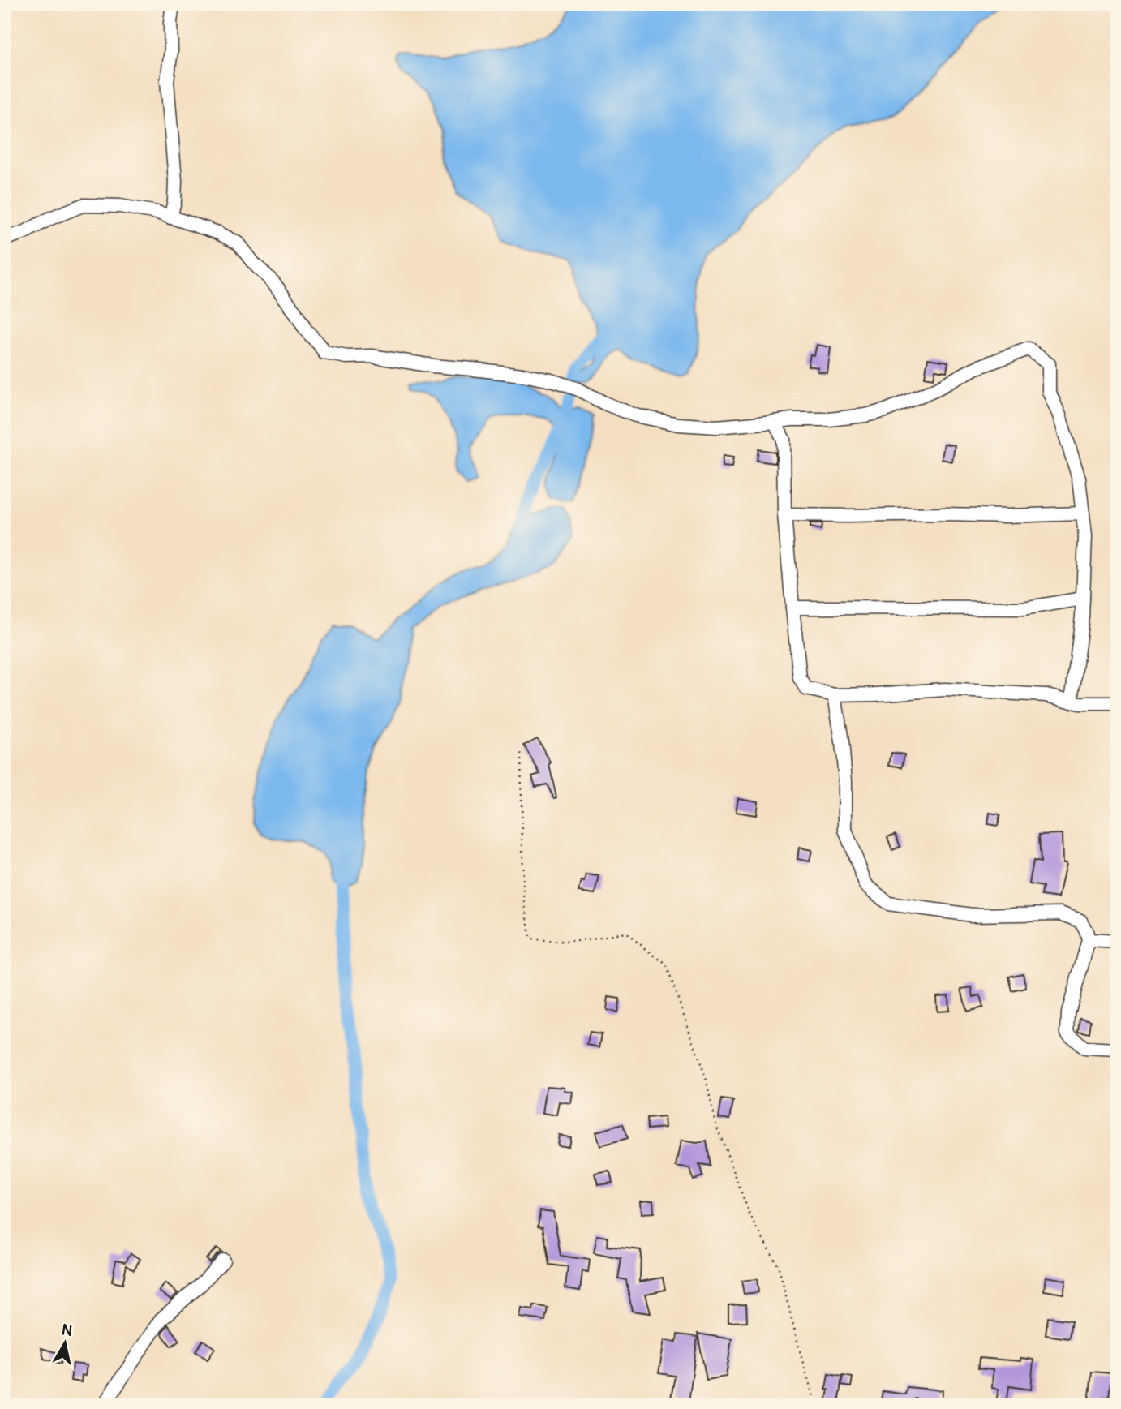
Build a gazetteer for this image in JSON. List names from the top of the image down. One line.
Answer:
{"north":"top"}
